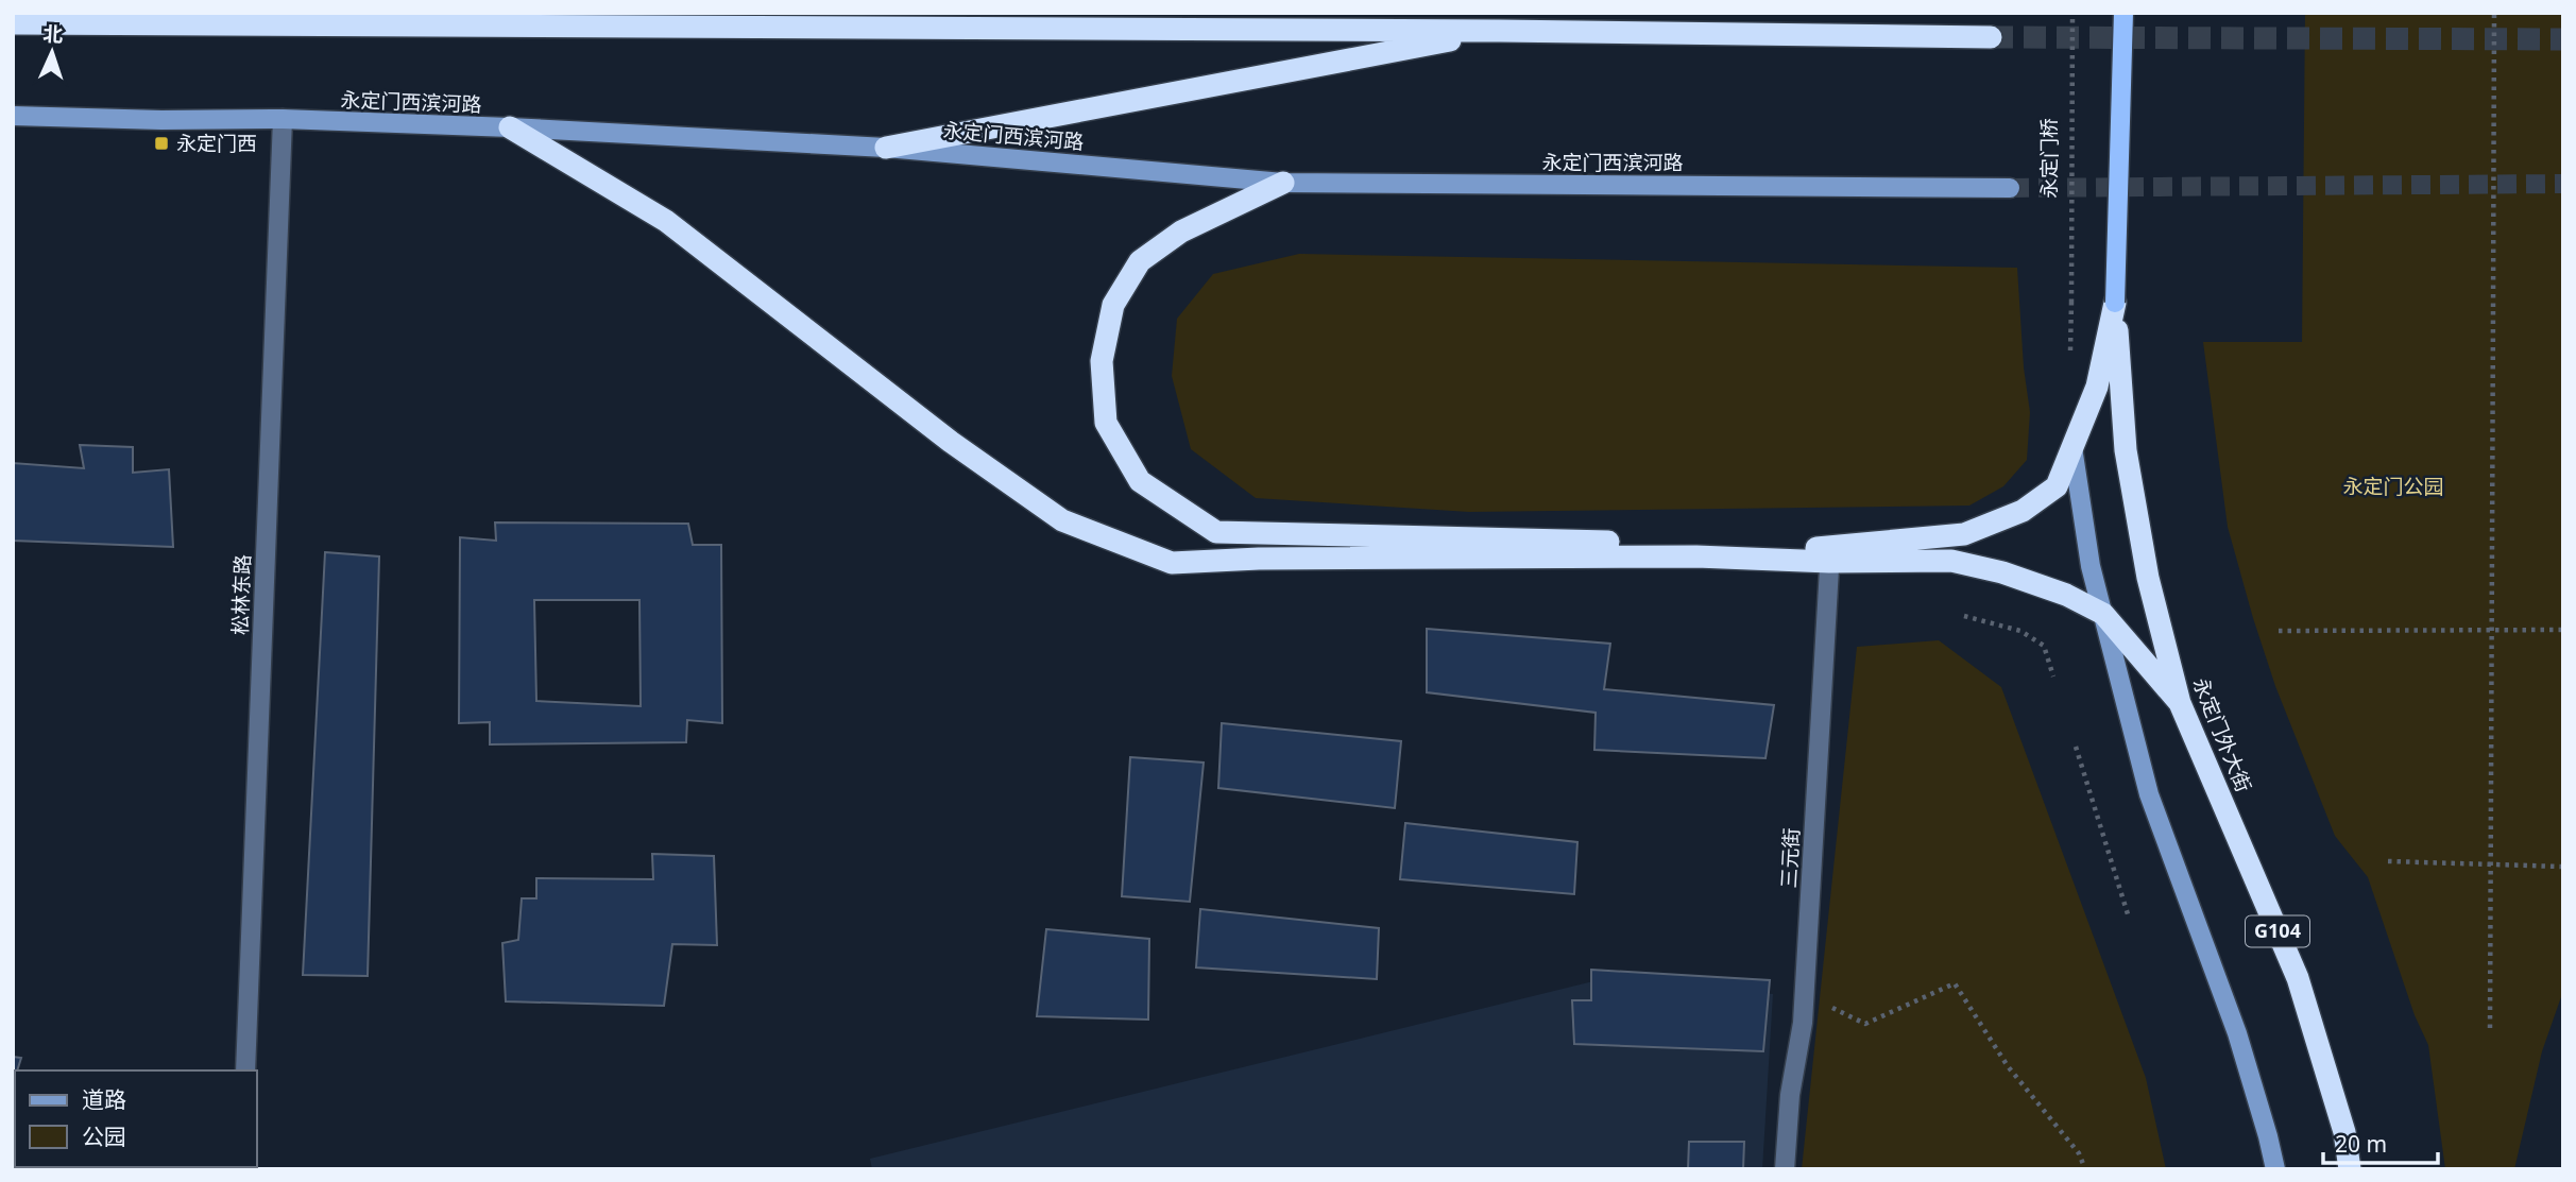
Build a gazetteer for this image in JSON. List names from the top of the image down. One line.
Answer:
{"streets":{"highway":["永定门外大街","G104"],"street":["永定门西滨河路","松林东路","三元街"],"path":["永定门桥"]},"crossings":[["永定门西滨河路","松林东路"]],"parks":["永定门公园"],"places":{"transit":["永定门西"]},"legend":["道路","公园"],"scale_bar":"20 m","north":"top"}
